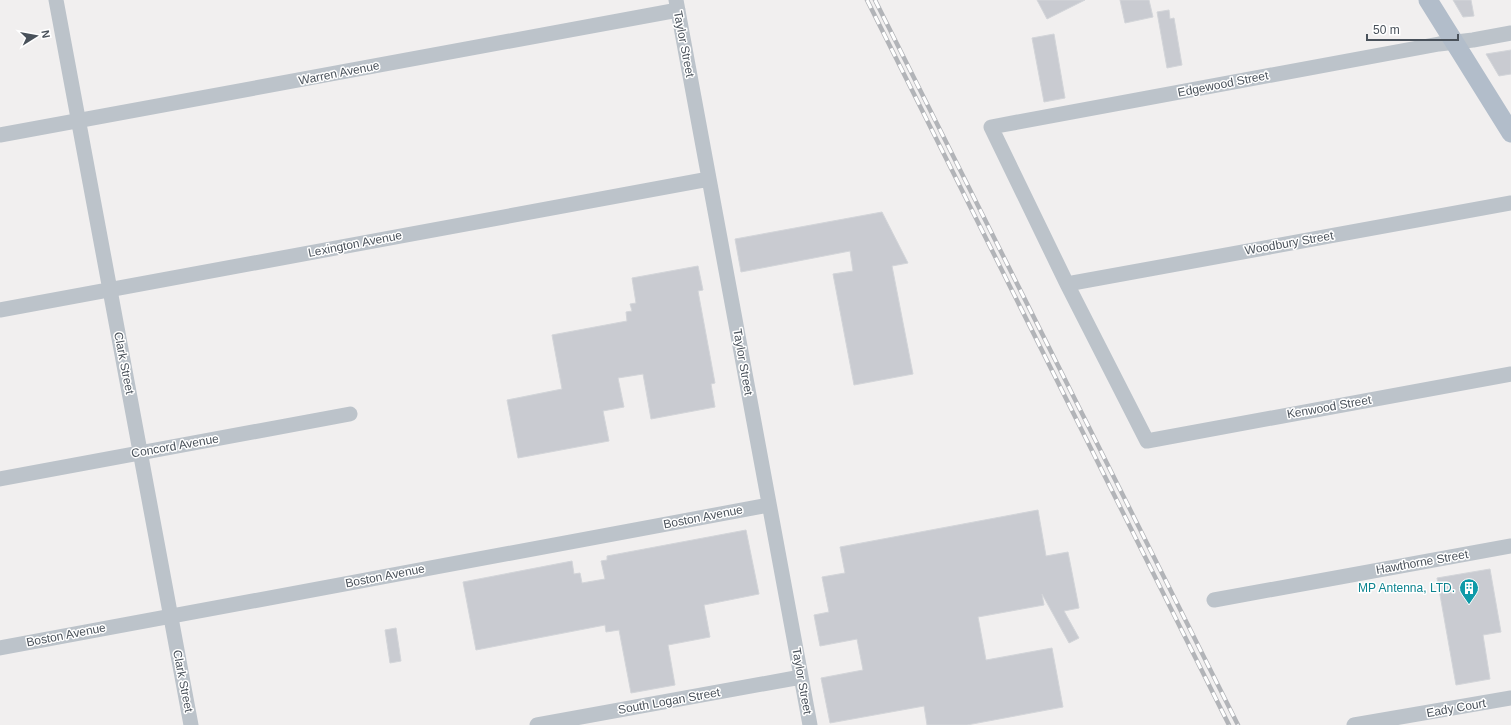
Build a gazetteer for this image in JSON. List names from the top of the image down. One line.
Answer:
{"streets":{"street":["Taylor Street","Warren Avenue","Edgewood Street","Woodbury Street","Lexington Avenue","Clark Street","Kenwood Street","Concord Avenue","Boston Avenue","Hawthorne Street","South Logan Street","Eady Court"]},"crossings":[["Taylor Street","Warren Avenue"],["Taylor Street","Lexington Avenue"],["Taylor Street","Boston Avenue"],["Taylor Street","South Logan Street"],["Warren Avenue","Clark Street"],["Edgewood Street","Woodbury Street"],["Edgewood Street","Kenwood Street"],["Woodbury Street","Kenwood Street"],["Lexington Avenue","Clark Street"],["Clark Street","Concord Avenue"],["Clark Street","Boston Avenue"]],"places":{"building":["MP Antenna, LTD."]},"scale_bar":"50 m","north":"right"}
